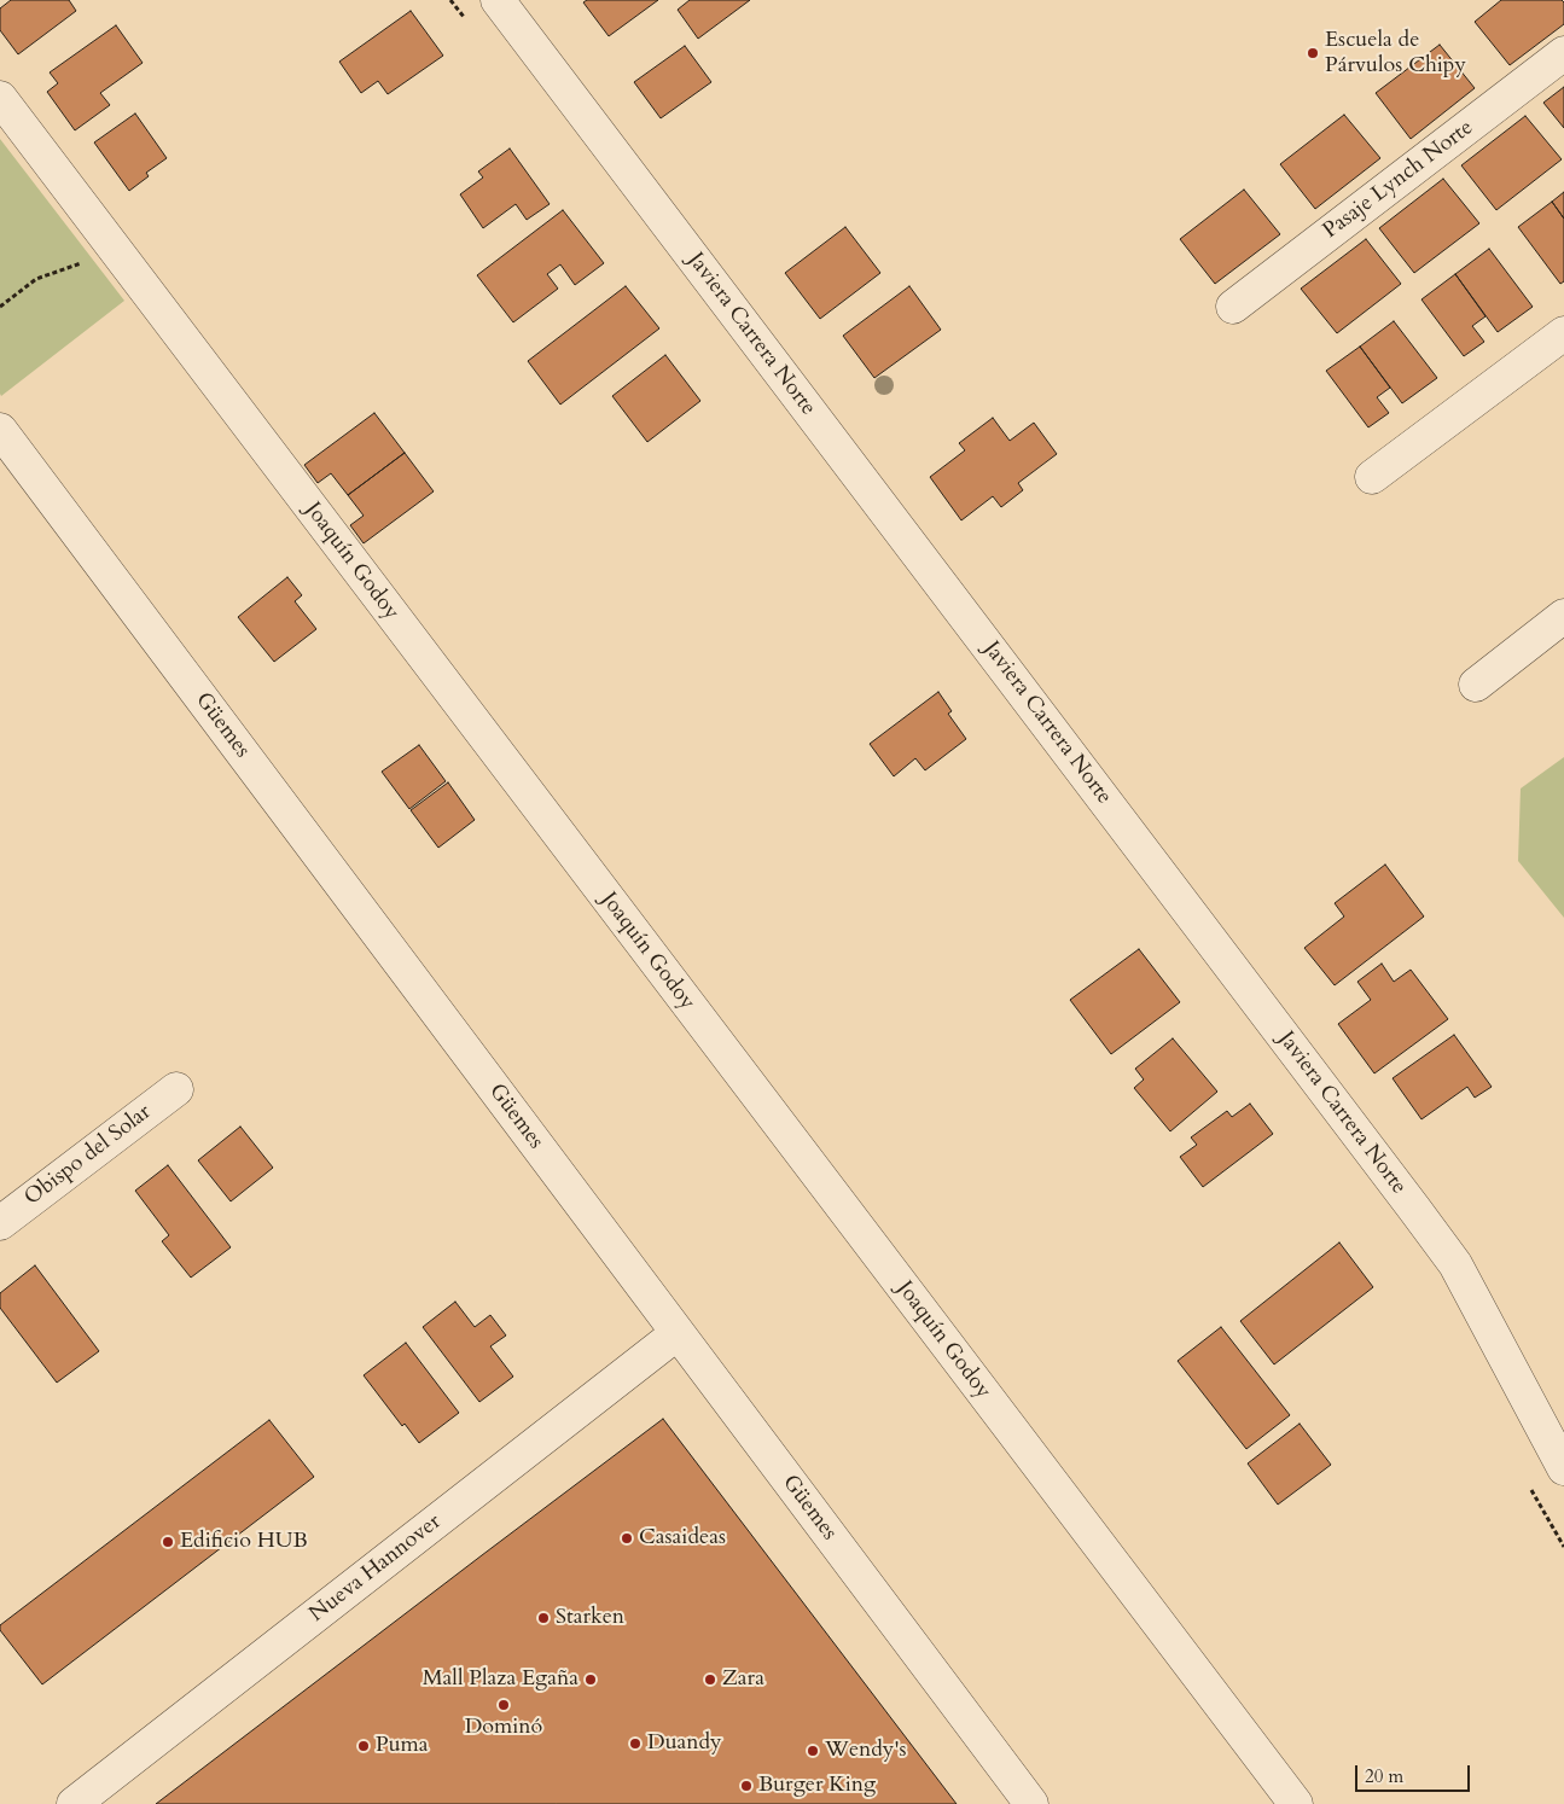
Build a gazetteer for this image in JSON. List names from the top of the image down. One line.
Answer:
{"streets":{"street":["Pasaje Lynch Norte","Javiera Carrera Norte","Joaquín Godoy","Güemes","Obispo del Solar","Nueva Hannover"]},"crossings":[["Güemes","Nueva Hannover"]],"places":["Escuela de Párvulos Chipy","Casaideas","Edificio HUB","Starken","Mall Plaza Egaña","Zara","Dominó","Duandy","Puma","Wendy's","Burger King"],"scale_bar":"20 m"}
